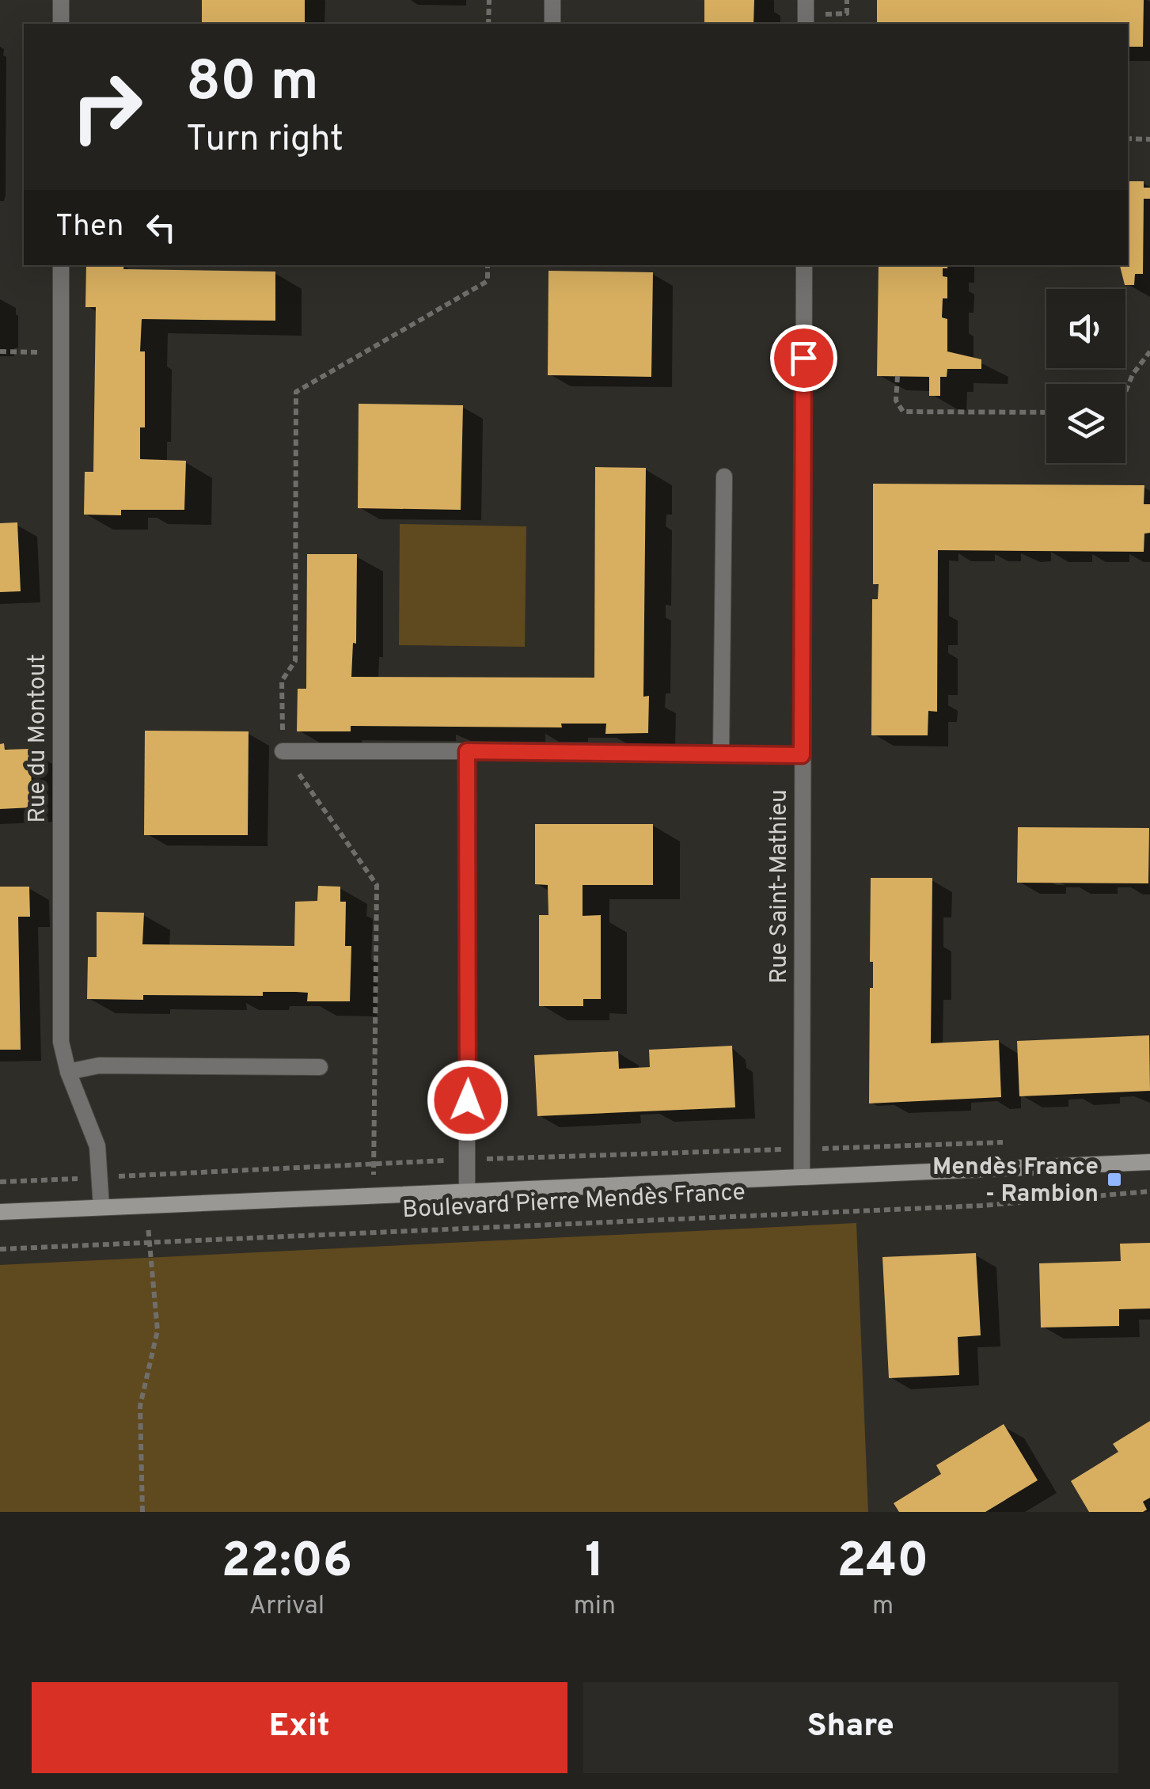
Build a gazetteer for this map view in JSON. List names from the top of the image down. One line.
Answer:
{"streets":{"street":["Rue du Montout","Rue Saint-Mathieu","Boulevard Pierre Mendès France"]},"crossings":[["Rue du Montout","Boulevard Pierre Mendès France"],["Rue Saint-Mathieu","Boulevard Pierre Mendès France"]],"places":{"transit":["Mendès France - Rambion"]},"page":{"turn":["80 m","Turn right"],"then":"Then","eta":["22:06","Arrival","1","min","240","m"],"buttons":["Exit","Share"]}}
